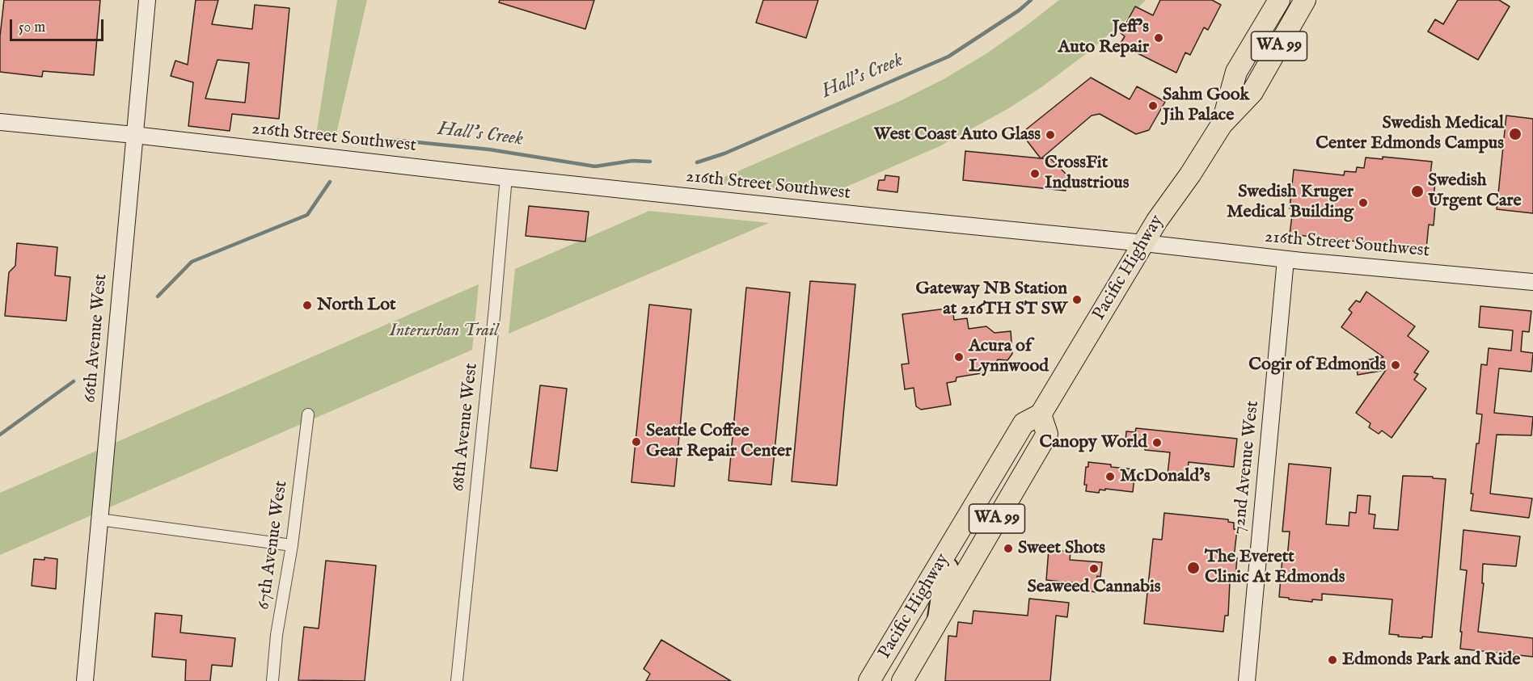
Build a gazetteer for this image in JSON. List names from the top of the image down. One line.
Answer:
{"streets":{"highway":["WA 99","Pacific Highway"],"street":["216th Street Southwest","66th Avenue West","68th Avenue West","72nd Avenue West","67th Avenue West"]},"crossings":[["216th Street Southwest","Pacific Highway"],["216th Street Southwest","66th Avenue West"],["216th Street Southwest","68th Avenue West"],["216th Street Southwest","72nd Avenue West"]],"water":["Hall's Creek"],"parks":["Interurban Trail"],"places":["Jeff’s Auto Repair","Sahm Gook Jih Palace","Swedish Medical Center Edmonds Campus","West Coast Auto Glass","CrossFit Industrious","Swedish Urgent Care","Swedish Kruger Medical Building","Gateway NB Station at 216TH ST SW","North Lot","Acura of Lynnwood","Cogir of Edmonds","Seattle Coffee Gear Repair Center","Canopy World","McDonald's","Sweet Shots","The Everett Clinic At Edmonds","Seaweed Cannabis","Edmonds Park and Ride"],"scale_bar":"50 m"}
